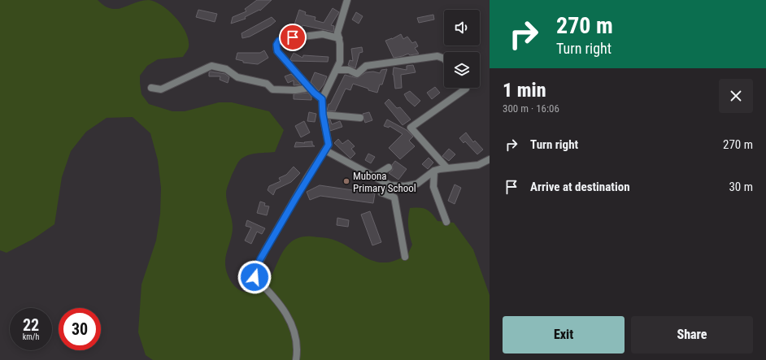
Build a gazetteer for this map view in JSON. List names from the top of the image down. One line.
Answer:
{"places":["Mubona Primary School"],"page":{"turn":["270 m","Turn right"],"heading":["1 min","300 m · 16:06"],"list":[{"name":"Turn right","value":"270 m"},{"name":"Arrive at destination","value":"30 m"}],"speed":"22 km/h","limit":"30","buttons":["Exit","Share"]}}
